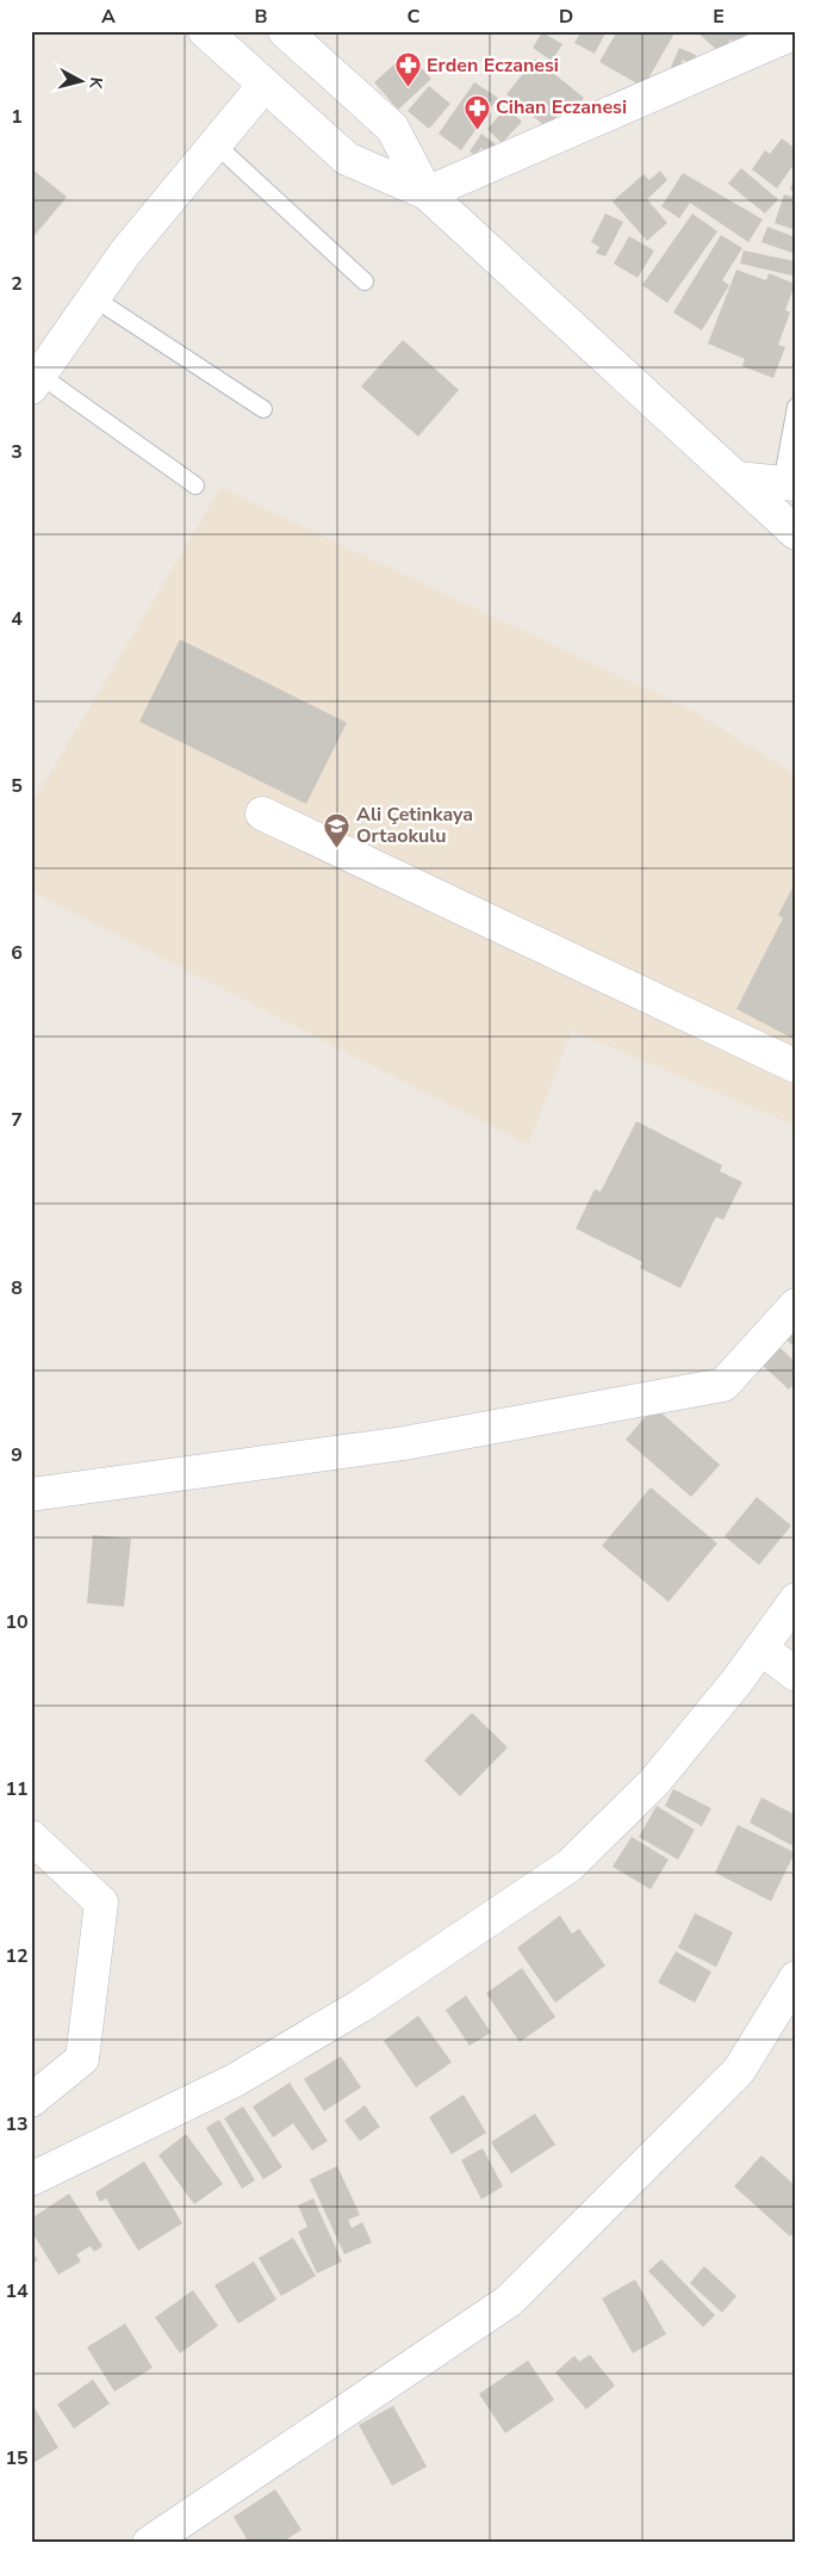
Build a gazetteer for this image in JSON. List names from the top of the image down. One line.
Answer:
{"places":{"pharmacy":["Erden Eczanesi","Cihan Eczanesi"],"school or university":["Ali Çetinkaya Ortaokulu"]},"north":"right","grid":{"columns":["A","B","C","D","E"],"rows":["1","2","3","4","5","6","7","8","9","10","11","12","13","14","15"]}}
